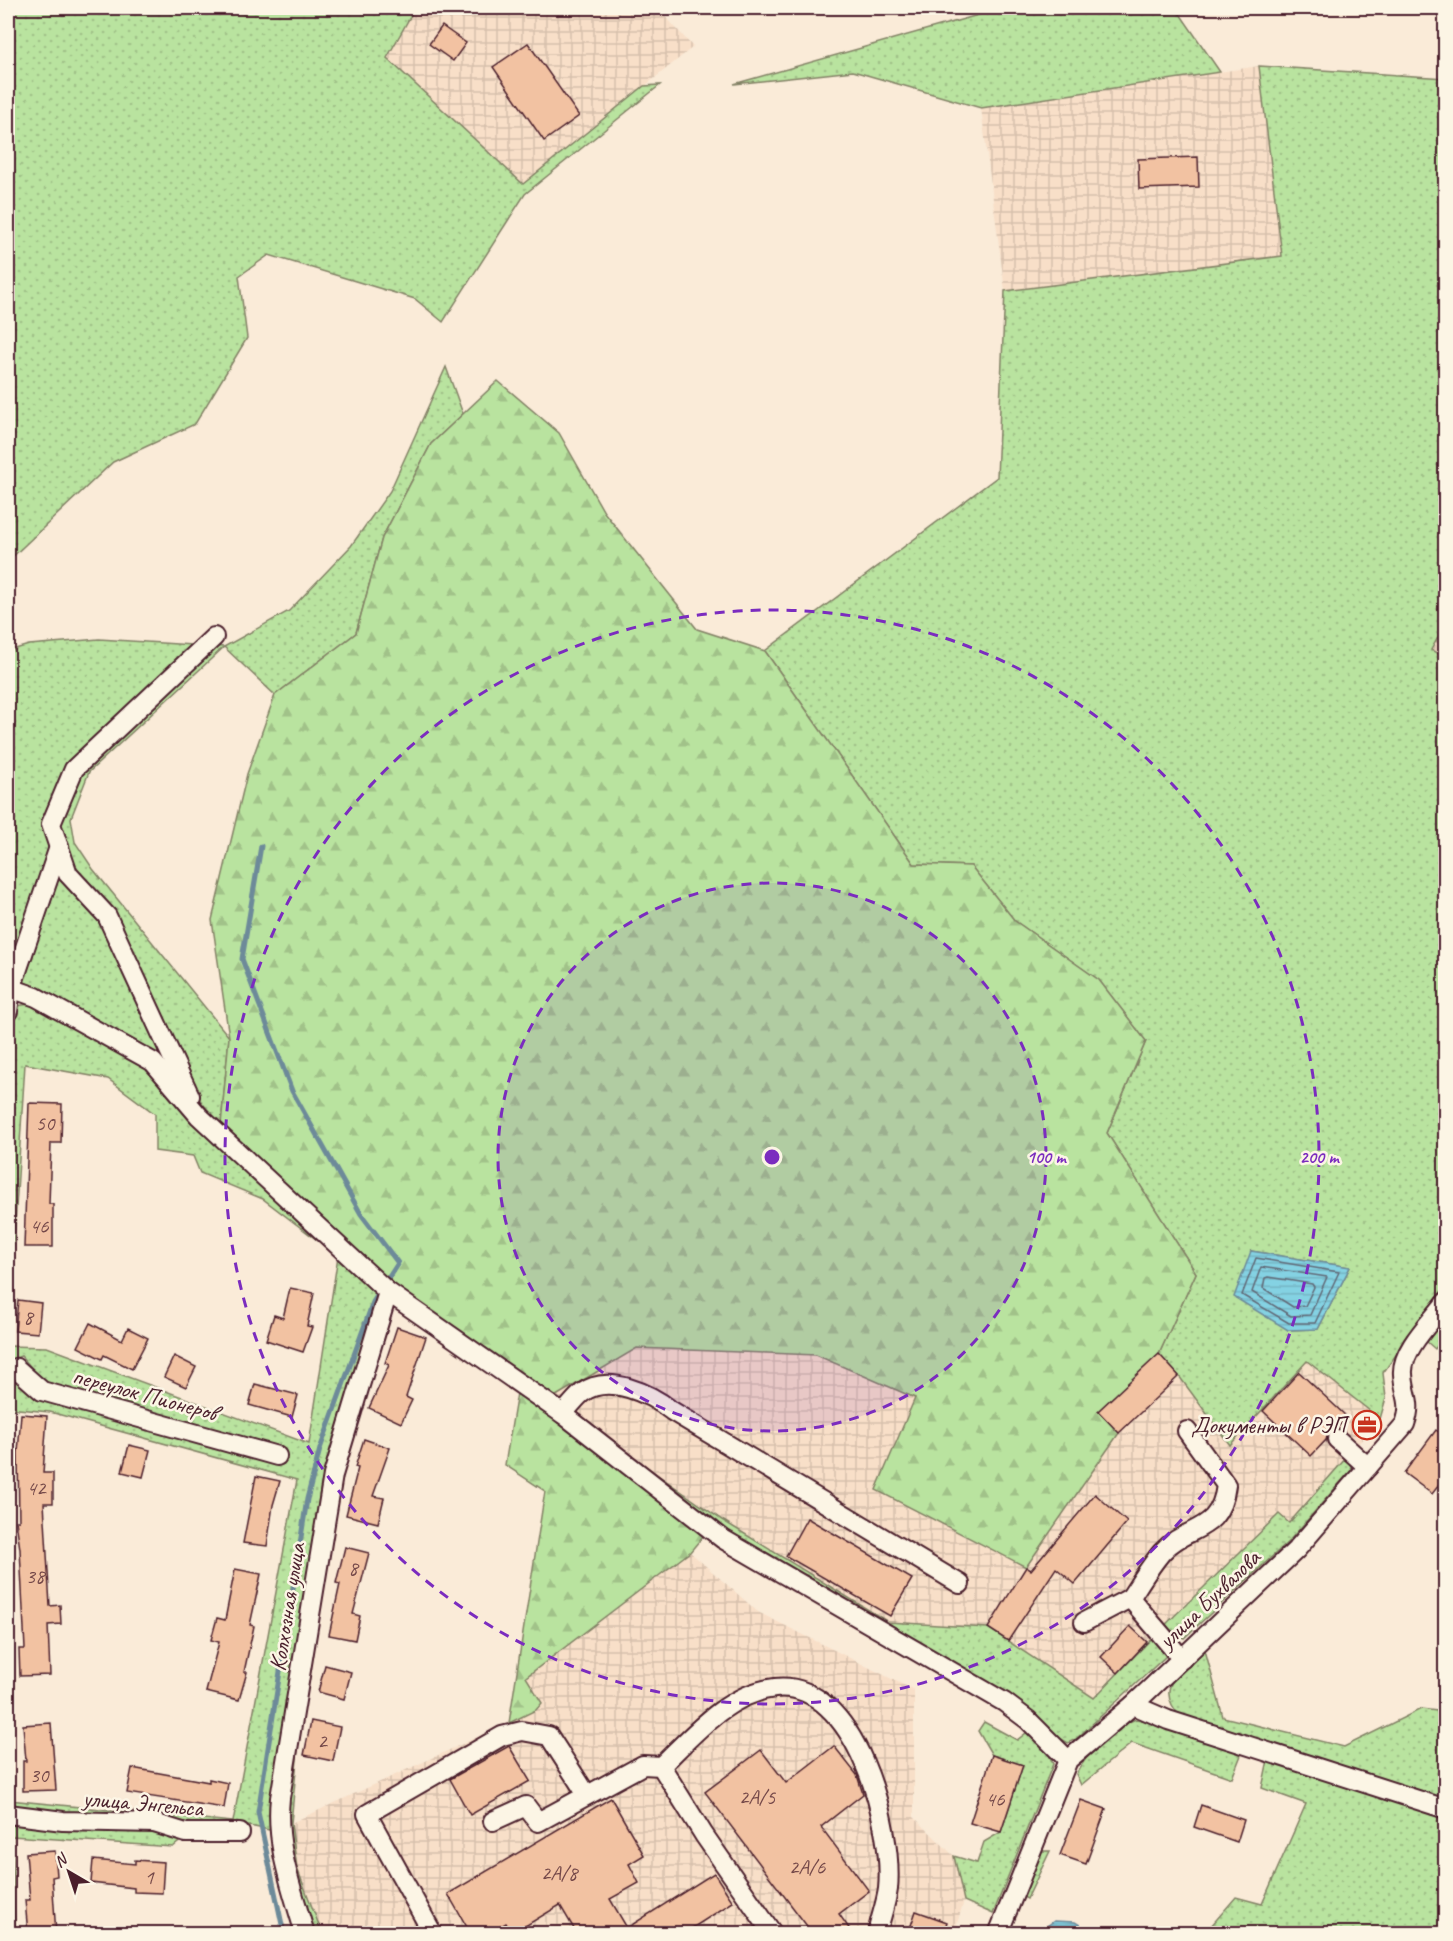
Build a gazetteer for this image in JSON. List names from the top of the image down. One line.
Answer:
{"streets":{"street":["переулок Пионеров","улица Бухвалова","Колхозная улица","улица Энгельса"]},"places":{"office":["Документы в РЭП"]},"house_numbers":["50","46","8","42","8","38","2","30","2А/5","46","2А/6","2А/8","1"],"north":"top left","rings":["100 m","200 m"]}
